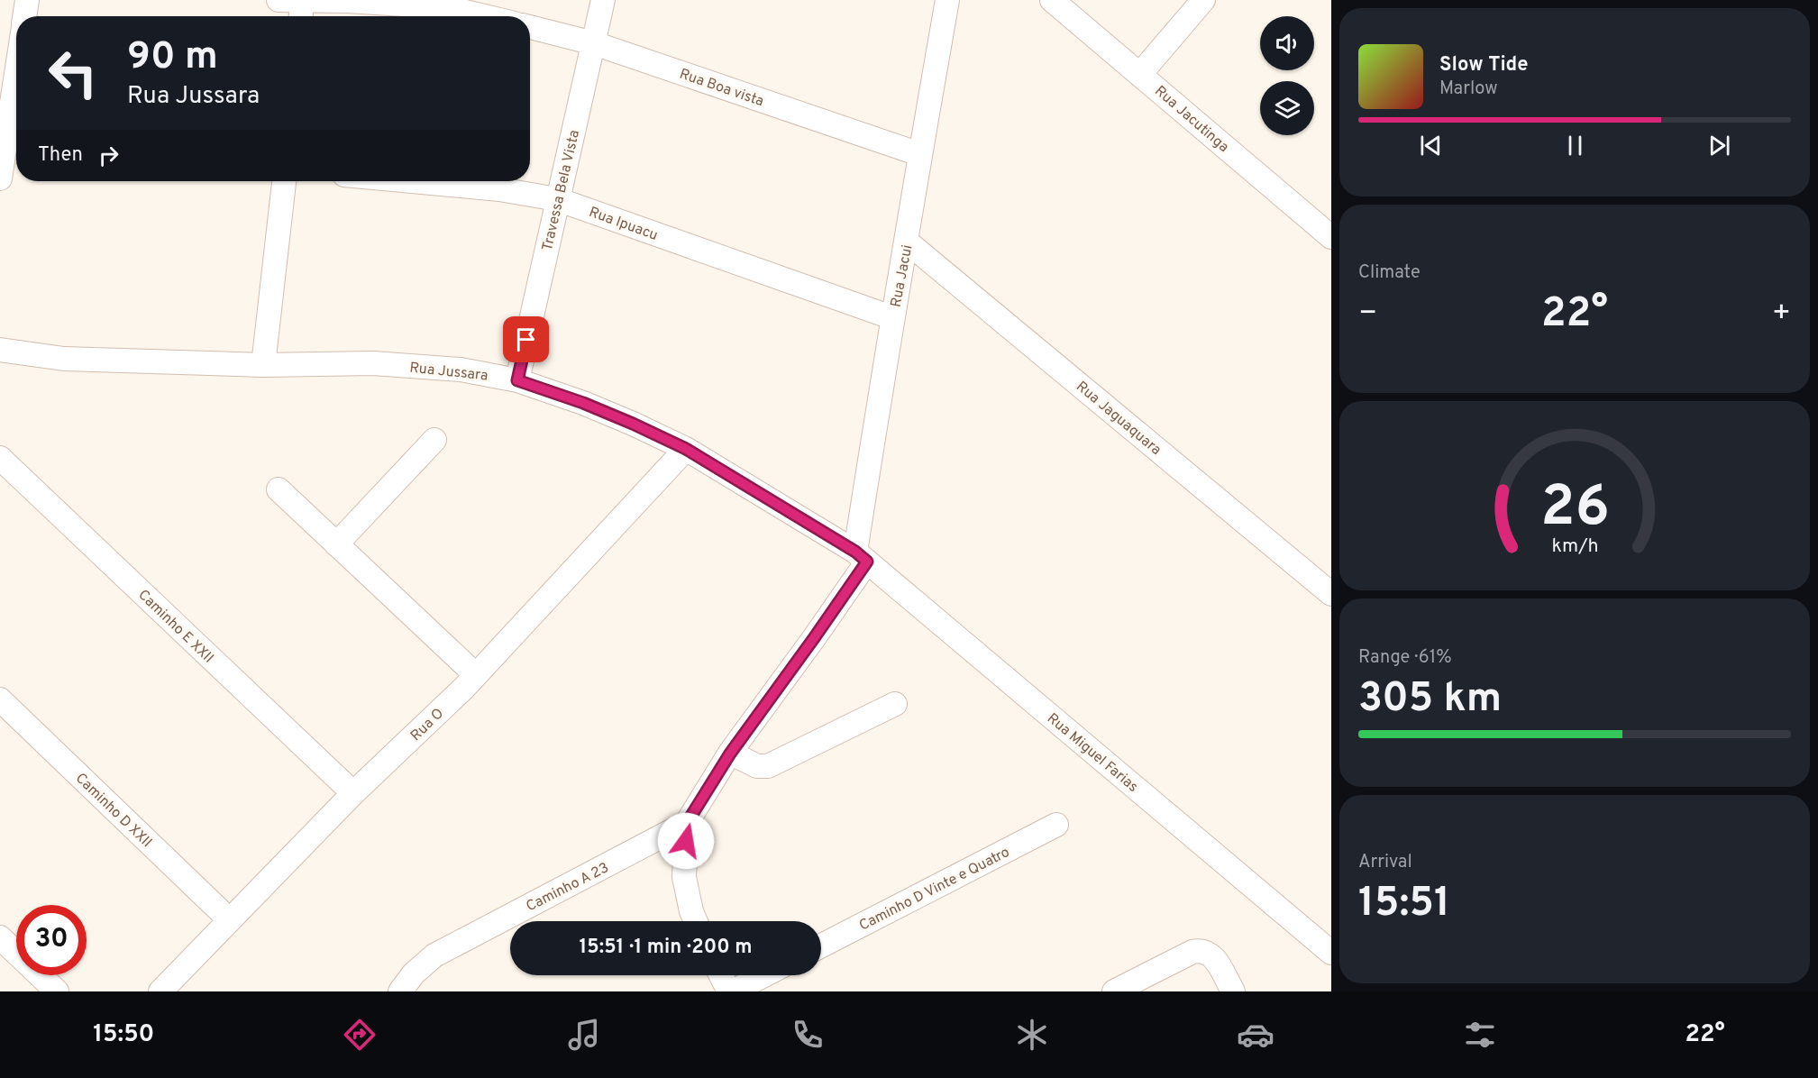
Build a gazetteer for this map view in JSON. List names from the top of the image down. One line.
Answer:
{"streets":{"street":["Rua Boa vista","Rua Jacutinga","Travessa Bela Vista","Rua Ipuacu","Rua Jacui","Rua Jussara","Rua Jaguaquara","Caminho E XXII","Rua O","Rua Miguel Farias","Caminho D XXII","Caminho A 23","Caminho D Vinte e Quatro"]},"crossings":[["Rua Boa vista","Travessa Bela Vista"],["Rua Boa vista","Rua Jacui"],["Travessa Bela Vista","Rua Ipuacu"],["Travessa Bela Vista","Rua Jussara"],["Rua Ipuacu","Rua Jacui"],["Rua Jacui","Rua Jussara"],["Rua Jacui","Rua Jaguaquara"],["Rua Jacui","Rua Miguel Farias"],["Rua Jacui","Caminho A 23"],["Rua Jussara","Rua O"],["Rua Jussara","Rua Miguel Farias"],["Caminho E XXII","Rua O"],["Rua O","Caminho D XXII"]],"page":{"turn":["90 m","Rua Jussara"],"song":["Slow Tide","Marlow"],"then":"Then","tile":["Climate",["Range · 61%","305 km"],["Arrival","15:51"]],"heat":["−","22°","+"],"limit":"30","trip":"15:51 · 1 min · 200 m","tabs":["15:50","22°"],"gauge":["26","km/h"]}}
